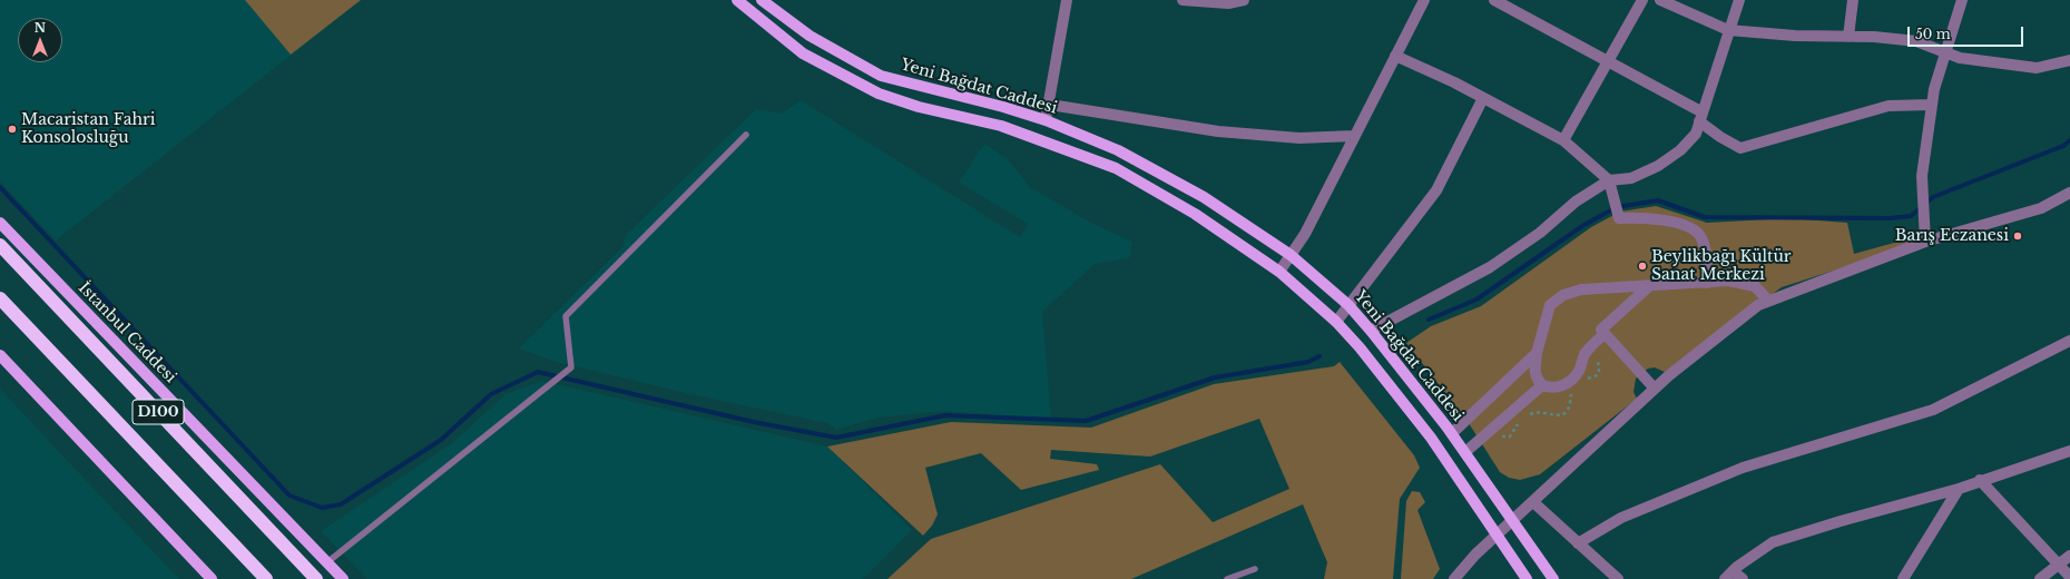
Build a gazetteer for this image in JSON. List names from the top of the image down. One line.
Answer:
{"streets":{"highway":["D100"],"main road":["Yeni Bağdat Caddesi","İstanbul Caddesi"]},"places":["Macaristan Fahri Konsolosluğu","Barış Eczanesi","Beylikbağı Kültür Sanat Merkezi"],"scale_bar":"50 m","north":"top"}
